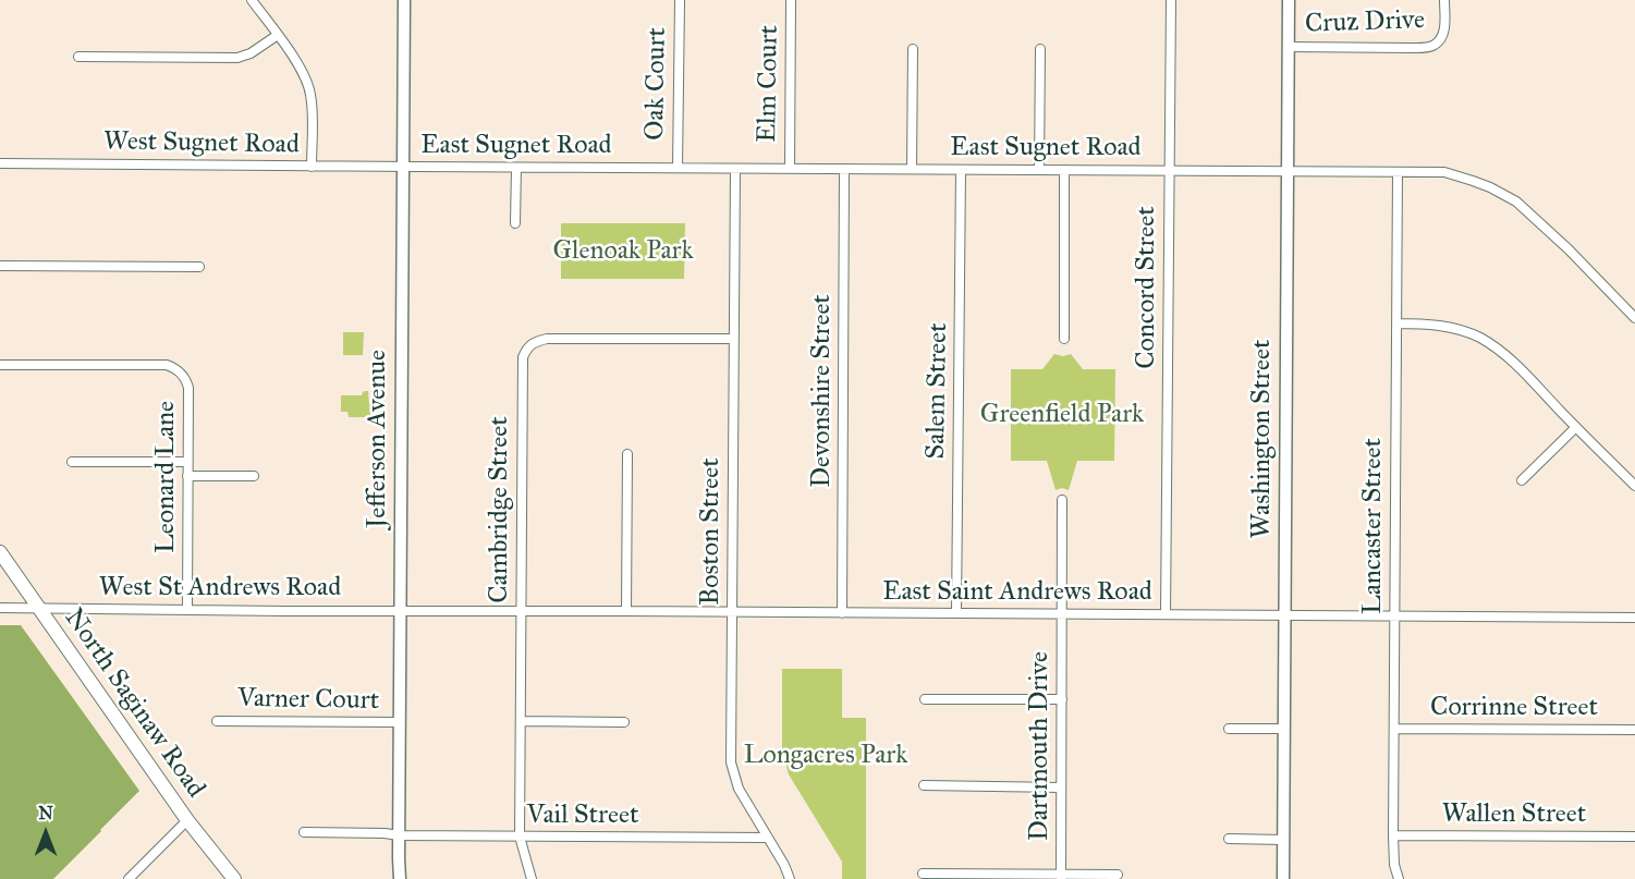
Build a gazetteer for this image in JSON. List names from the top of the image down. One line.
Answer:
{"streets":{"main road":["North Saginaw Road"],"street":["Cruz Drive","Oak Court","Elm Court","West Sugnet Road","East Sugnet Road","Concord Street","Devonshire Street","Salem Street","Jefferson Avenue","Washington Street","Leonard Lane","Cambridge Street","Lancaster Street","Boston Street","West St Andrews Road","East Saint Andrews Road","Varner Court","Corrinne Street","Dartmouth Drive","Wallen Street","Vail Street"]},"crossings":[["Cruz Drive","Washington Street"],["Oak Court","East Sugnet Road"],["Elm Court","East Sugnet Road"],["West Sugnet Road","East Sugnet Road"],["West Sugnet Road","Jefferson Avenue"],["East Sugnet Road","Concord Street"],["East Sugnet Road","Devonshire Street"],["East Sugnet Road","Salem Street"],["East Sugnet Road","Jefferson Avenue"],["East Sugnet Road","Washington Street"],["East Sugnet Road","Lancaster Street"],["East Sugnet Road","Boston Street"],["Concord Street","East Saint Andrews Road"],["Devonshire Street","East Saint Andrews Road"],["Salem Street","East Saint Andrews Road"],["Jefferson Avenue","West St Andrews Road"],["Jefferson Avenue","East Saint Andrews Road"],["Jefferson Avenue","Varner Court"],["Jefferson Avenue","Vail Street"],["Washington Street","East Saint Andrews Road"],["Leonard Lane","West St Andrews Road"],["Cambridge Street","Boston Street"],["Cambridge Street","East Saint Andrews Road"],["Cambridge Street","Vail Street"],["Lancaster Street","East Saint Andrews Road"],["Lancaster Street","Corrinne Street"],["Lancaster Street","Wallen Street"],["Boston Street","East Saint Andrews Road"],["Boston Street","Vail Street"],["West St Andrews Road","East Saint Andrews Road"],["West St Andrews Road","North Saginaw Road"],["East Saint Andrews Road","Dartmouth Drive"]],"parks":["Glenoak Park","Greenfield Park","Longacres Park"],"north":"top"}
